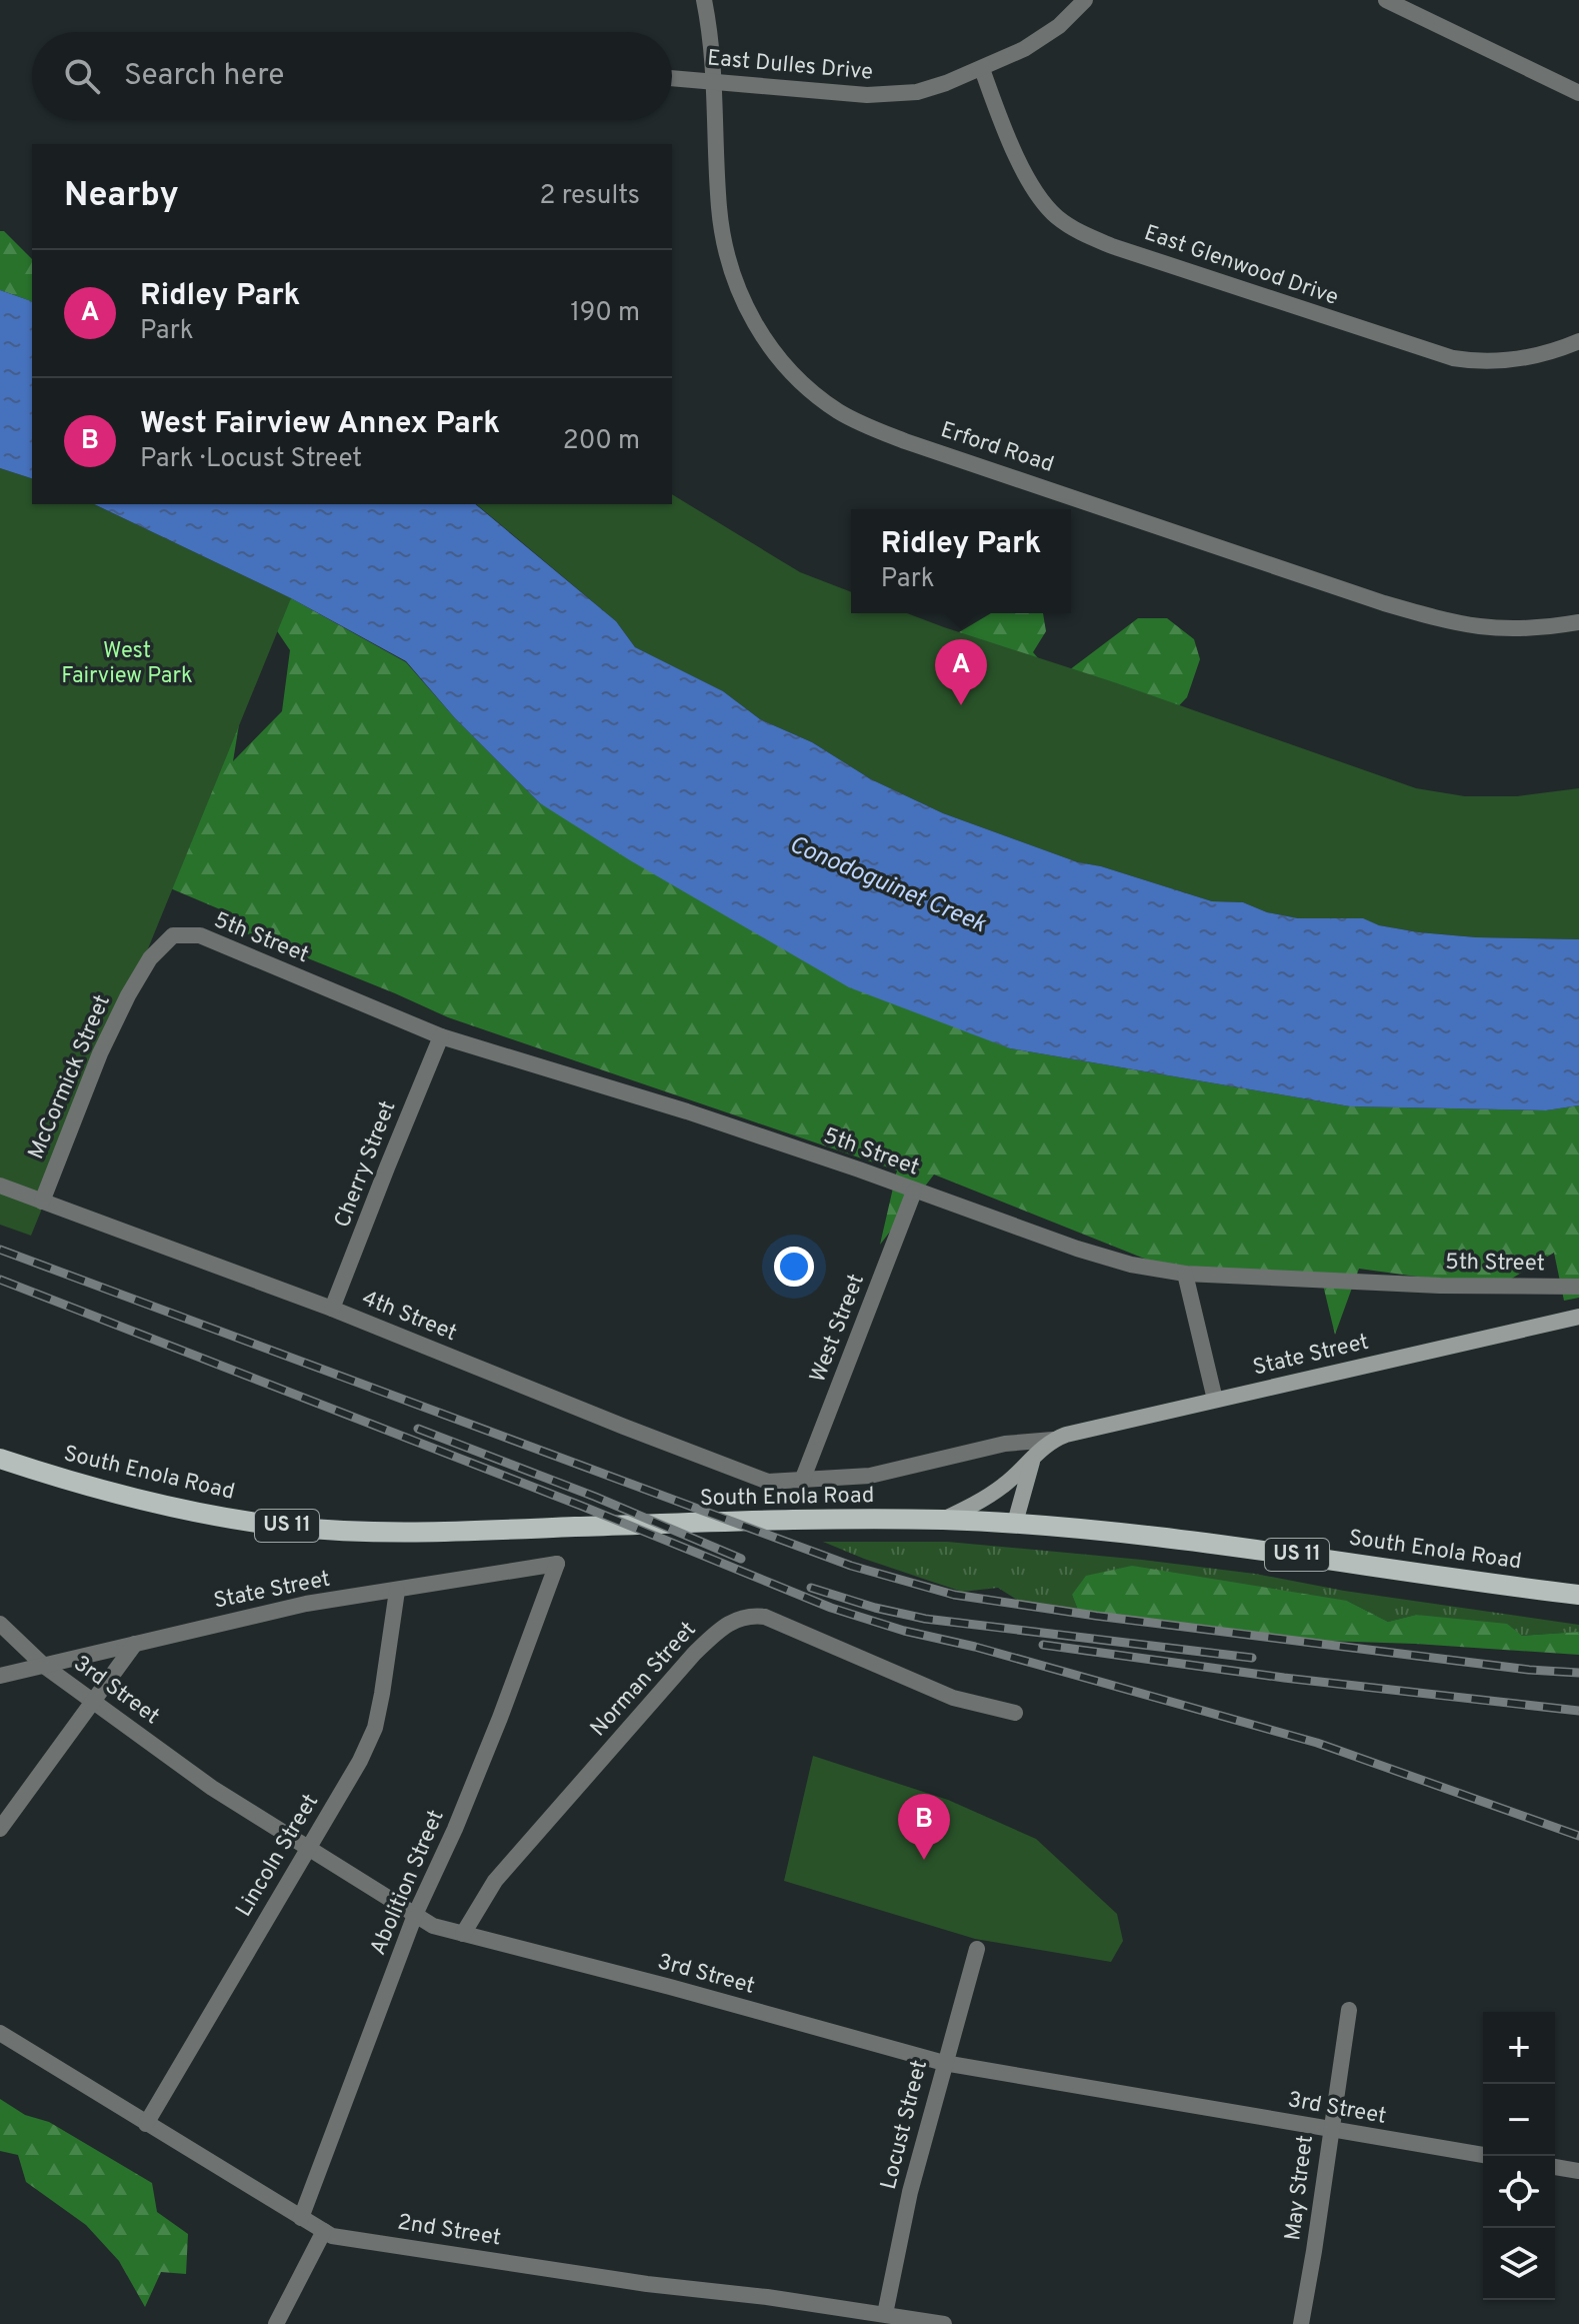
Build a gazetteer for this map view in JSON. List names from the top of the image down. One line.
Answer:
{"streets":{"main road":["State Street","South Enola Road","US 11"],"street":["East Dulles Drive","East Glenwood Drive","Erford Road","5th Street","McCormick Street","Cherry Street","4th Street","West Street","Norman Street","3rd Street","Lincoln Street","Abolition Street","Locust Street","May Street","2nd Street"]},"crossings":[["East Dulles Drive","East Glenwood Drive"],["East Dulles Drive","Erford Road"],["5th Street","McCormick Street"],["5th Street","Cherry Street"],["5th Street","West Street"],["McCormick Street","4th Street"],["Cherry Street","4th Street"],["4th Street","West Street"],["4th Street","State Street"],["West Street","State Street"],["State Street","South Enola Road"],["State Street","3rd Street"],["State Street","Lincoln Street"],["State Street","Abolition Street"],["Norman Street","3rd Street"],["3rd Street","Lincoln Street"],["3rd Street","Abolition Street"],["3rd Street","Locust Street"],["3rd Street","May Street"],["Lincoln Street","2nd Street"],["Abolition Street","2nd Street"],["Locust Street","2nd Street"]],"water":["Conodoguinet Creek"],"parks":["West Fairview Park"],"page":{"search":"Search here","heading":["Nearby","2 results"],"list":[{"mark":"A","name":"Ridley Park","note":"Park","value":"190 m"},{"mark":"B","name":"West Fairview Annex Park","note":"Park · Locust Street","value":"200 m"}],"popup":["Ridley Park","Park"],"pins":["A","B"],"map_buttons":["+","−"]}}
